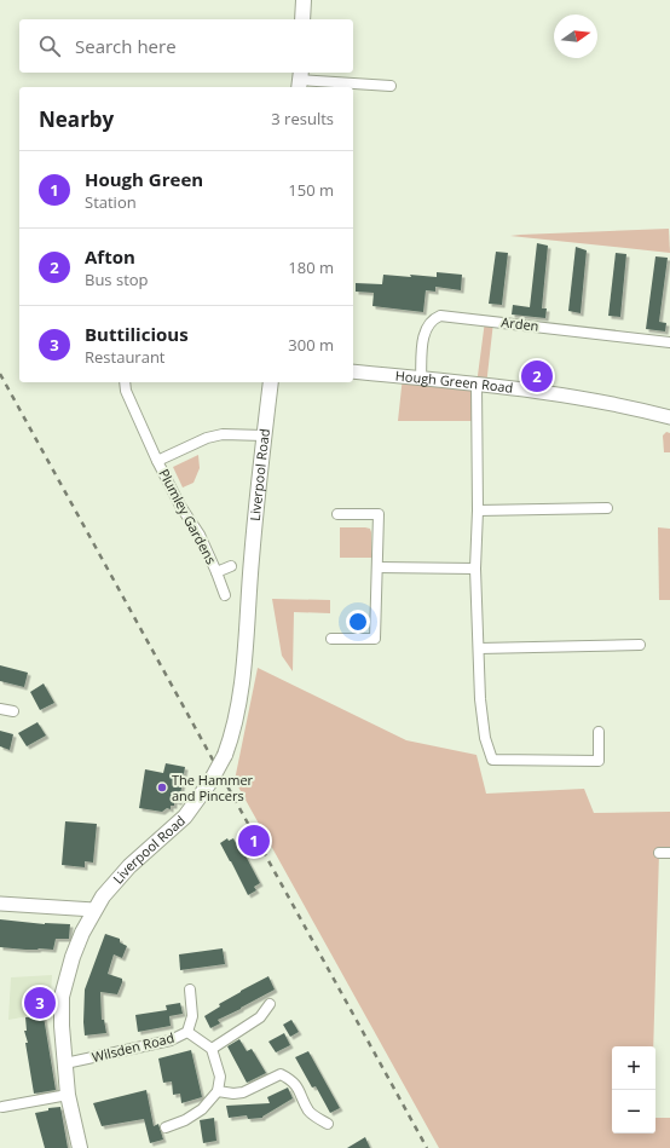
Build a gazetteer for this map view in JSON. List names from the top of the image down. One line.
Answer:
{"streets":{"main road":["Liverpool Road"],"street":["Arden","Hough Green Road","Plumley Gardens","Wilsden Road"]},"crossings":[["Arden","Hough Green Road"],["Liverpool Road","Plumley Gardens"],["Liverpool Road","Wilsden Road"]],"places":["The Hammer and Pincers"],"north":"right","page":{"search":"Search here","heading":["Nearby","3 results"],"list":[{"mark":"1","name":"Hough Green","note":"Station","value":"150 m"},{"mark":"2","name":"Afton","note":"Bus stop","value":"180 m"},{"mark":"3","name":"Buttilicious","note":"Restaurant","value":"300 m"}],"pins":["2","1","3"],"map_buttons":["+","−"]}}
